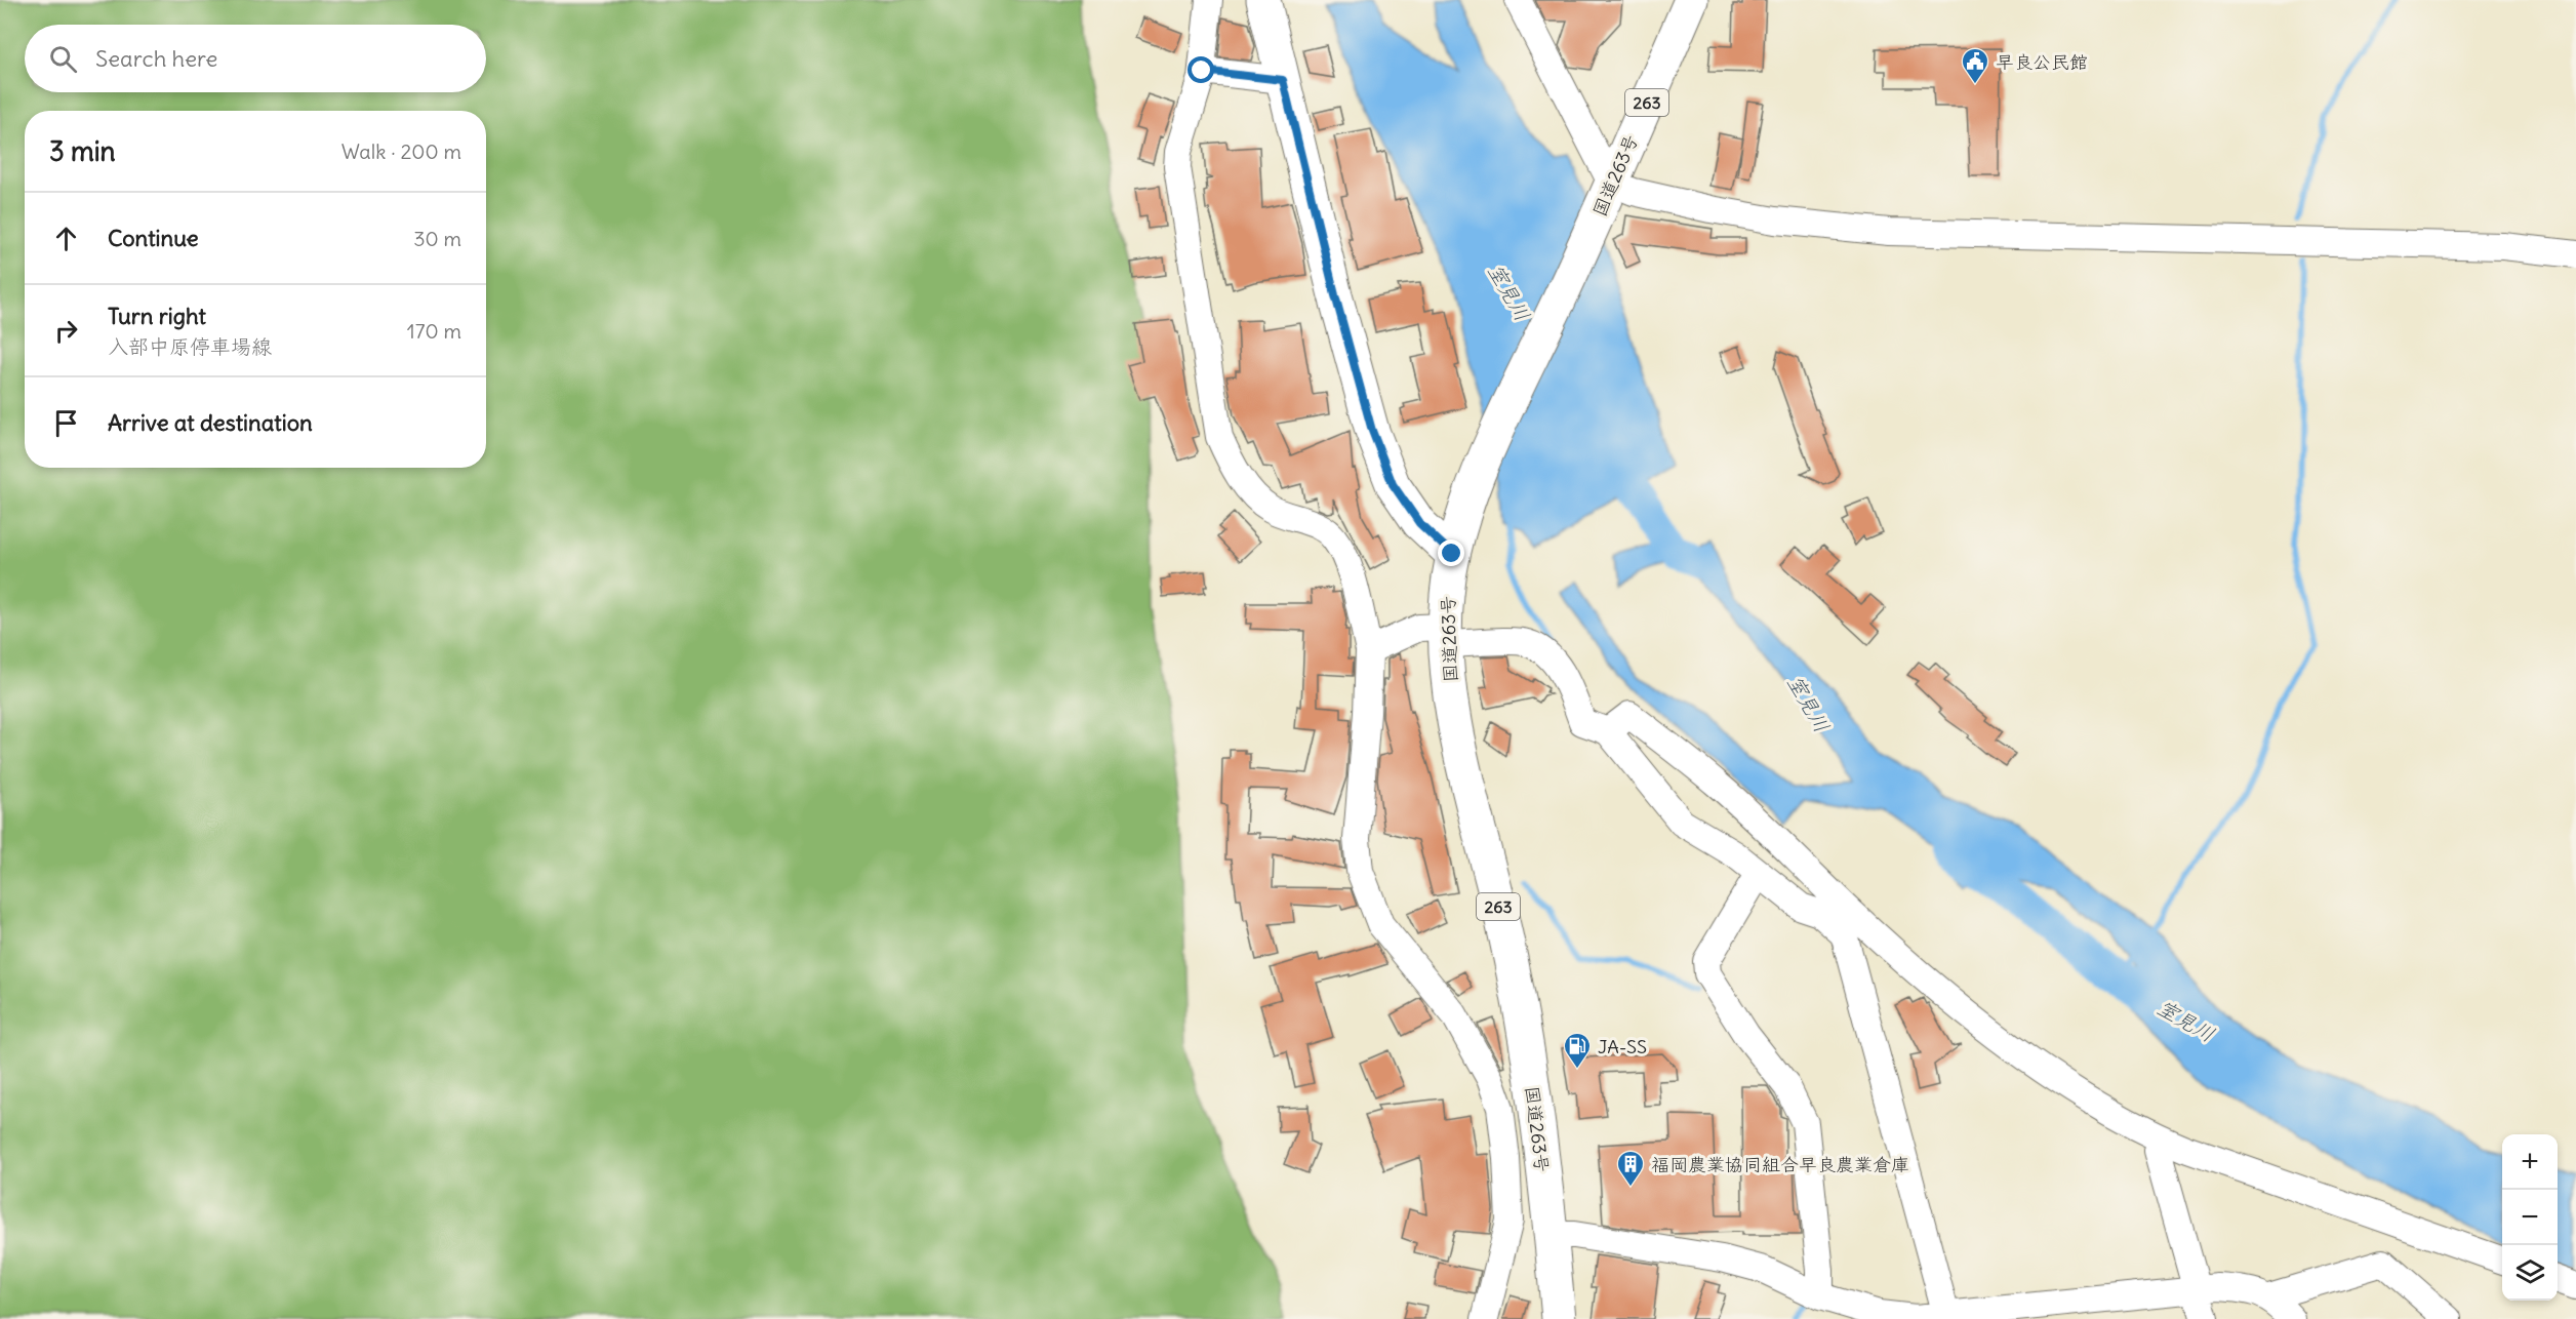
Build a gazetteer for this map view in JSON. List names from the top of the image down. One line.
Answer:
{"streets":{"main road":["263","国道263号"]},"water":["室見川"],"places":{"public building":["早良公民館"],"fuel station":["JA-SS"],"building":["福岡農業協同組合早良農業倉庫"]},"page":{"search":"Search here","heading":["3 min","Walk · 200 m"],"list":[["Continue","30 m"],["Turn right","入部中原停車場線","170 m"],"Arrive at destination"],"map_buttons":["+","−"]}}
